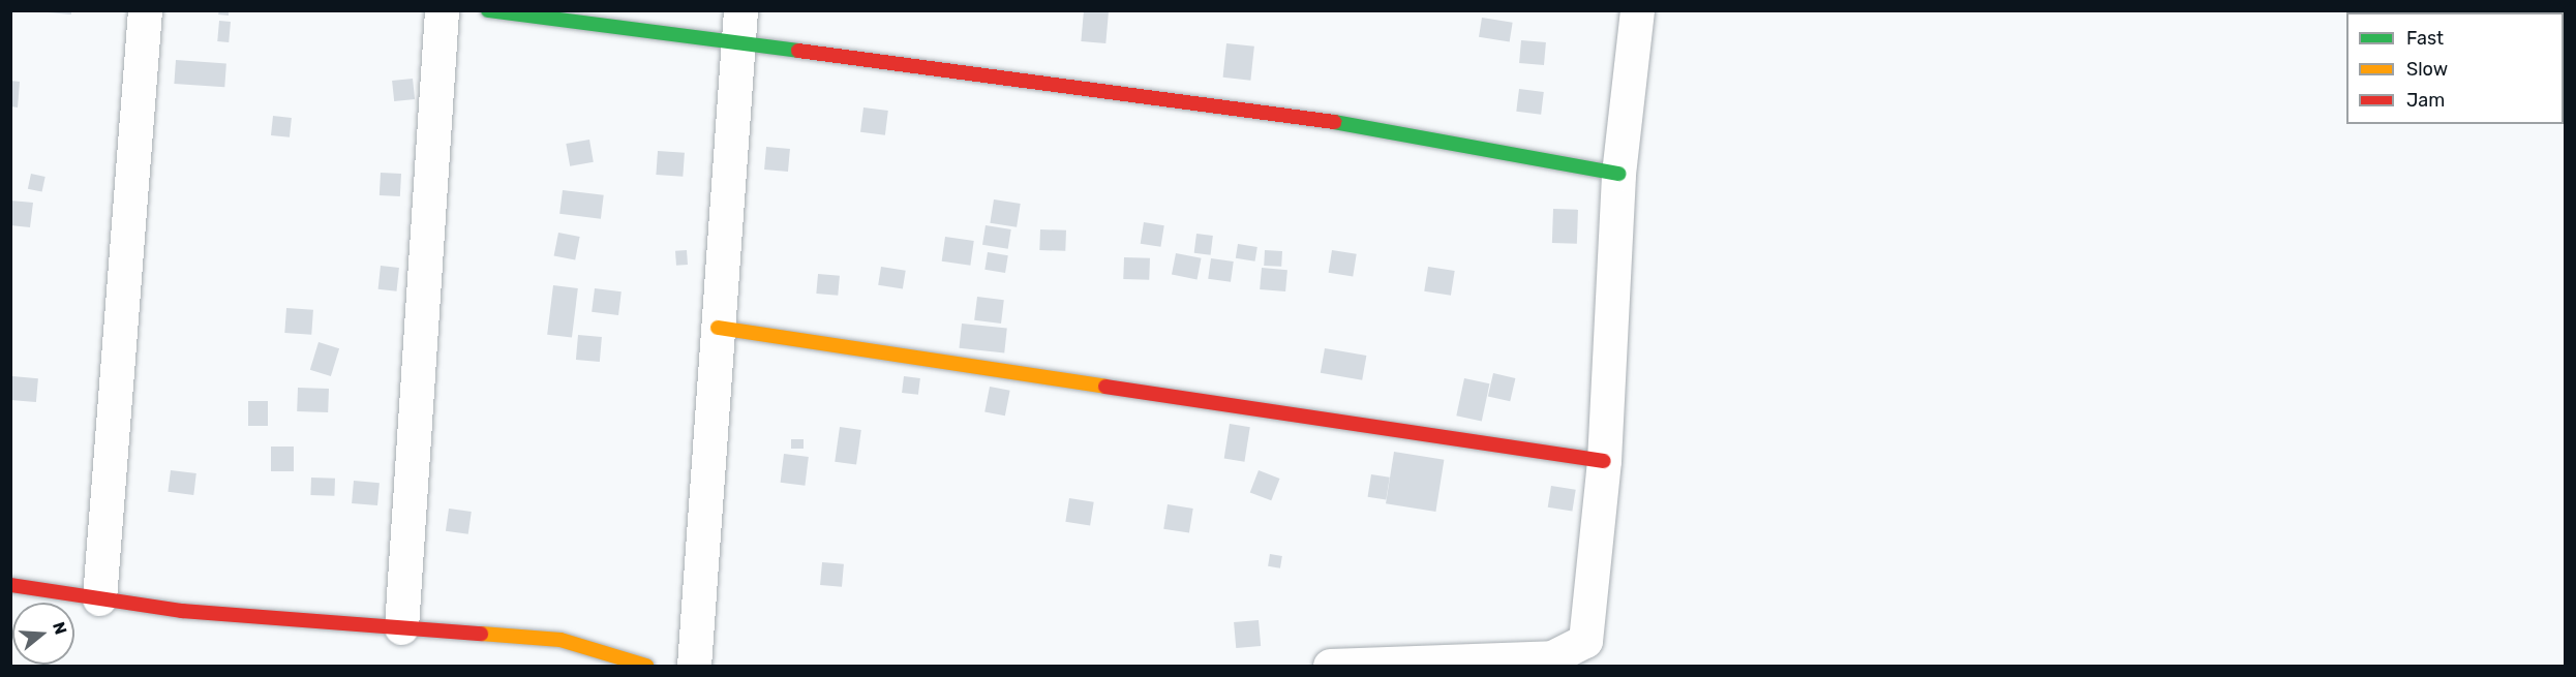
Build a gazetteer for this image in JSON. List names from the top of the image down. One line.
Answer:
{"legend":["Fast","Slow","Jam"],"north":"right"}
